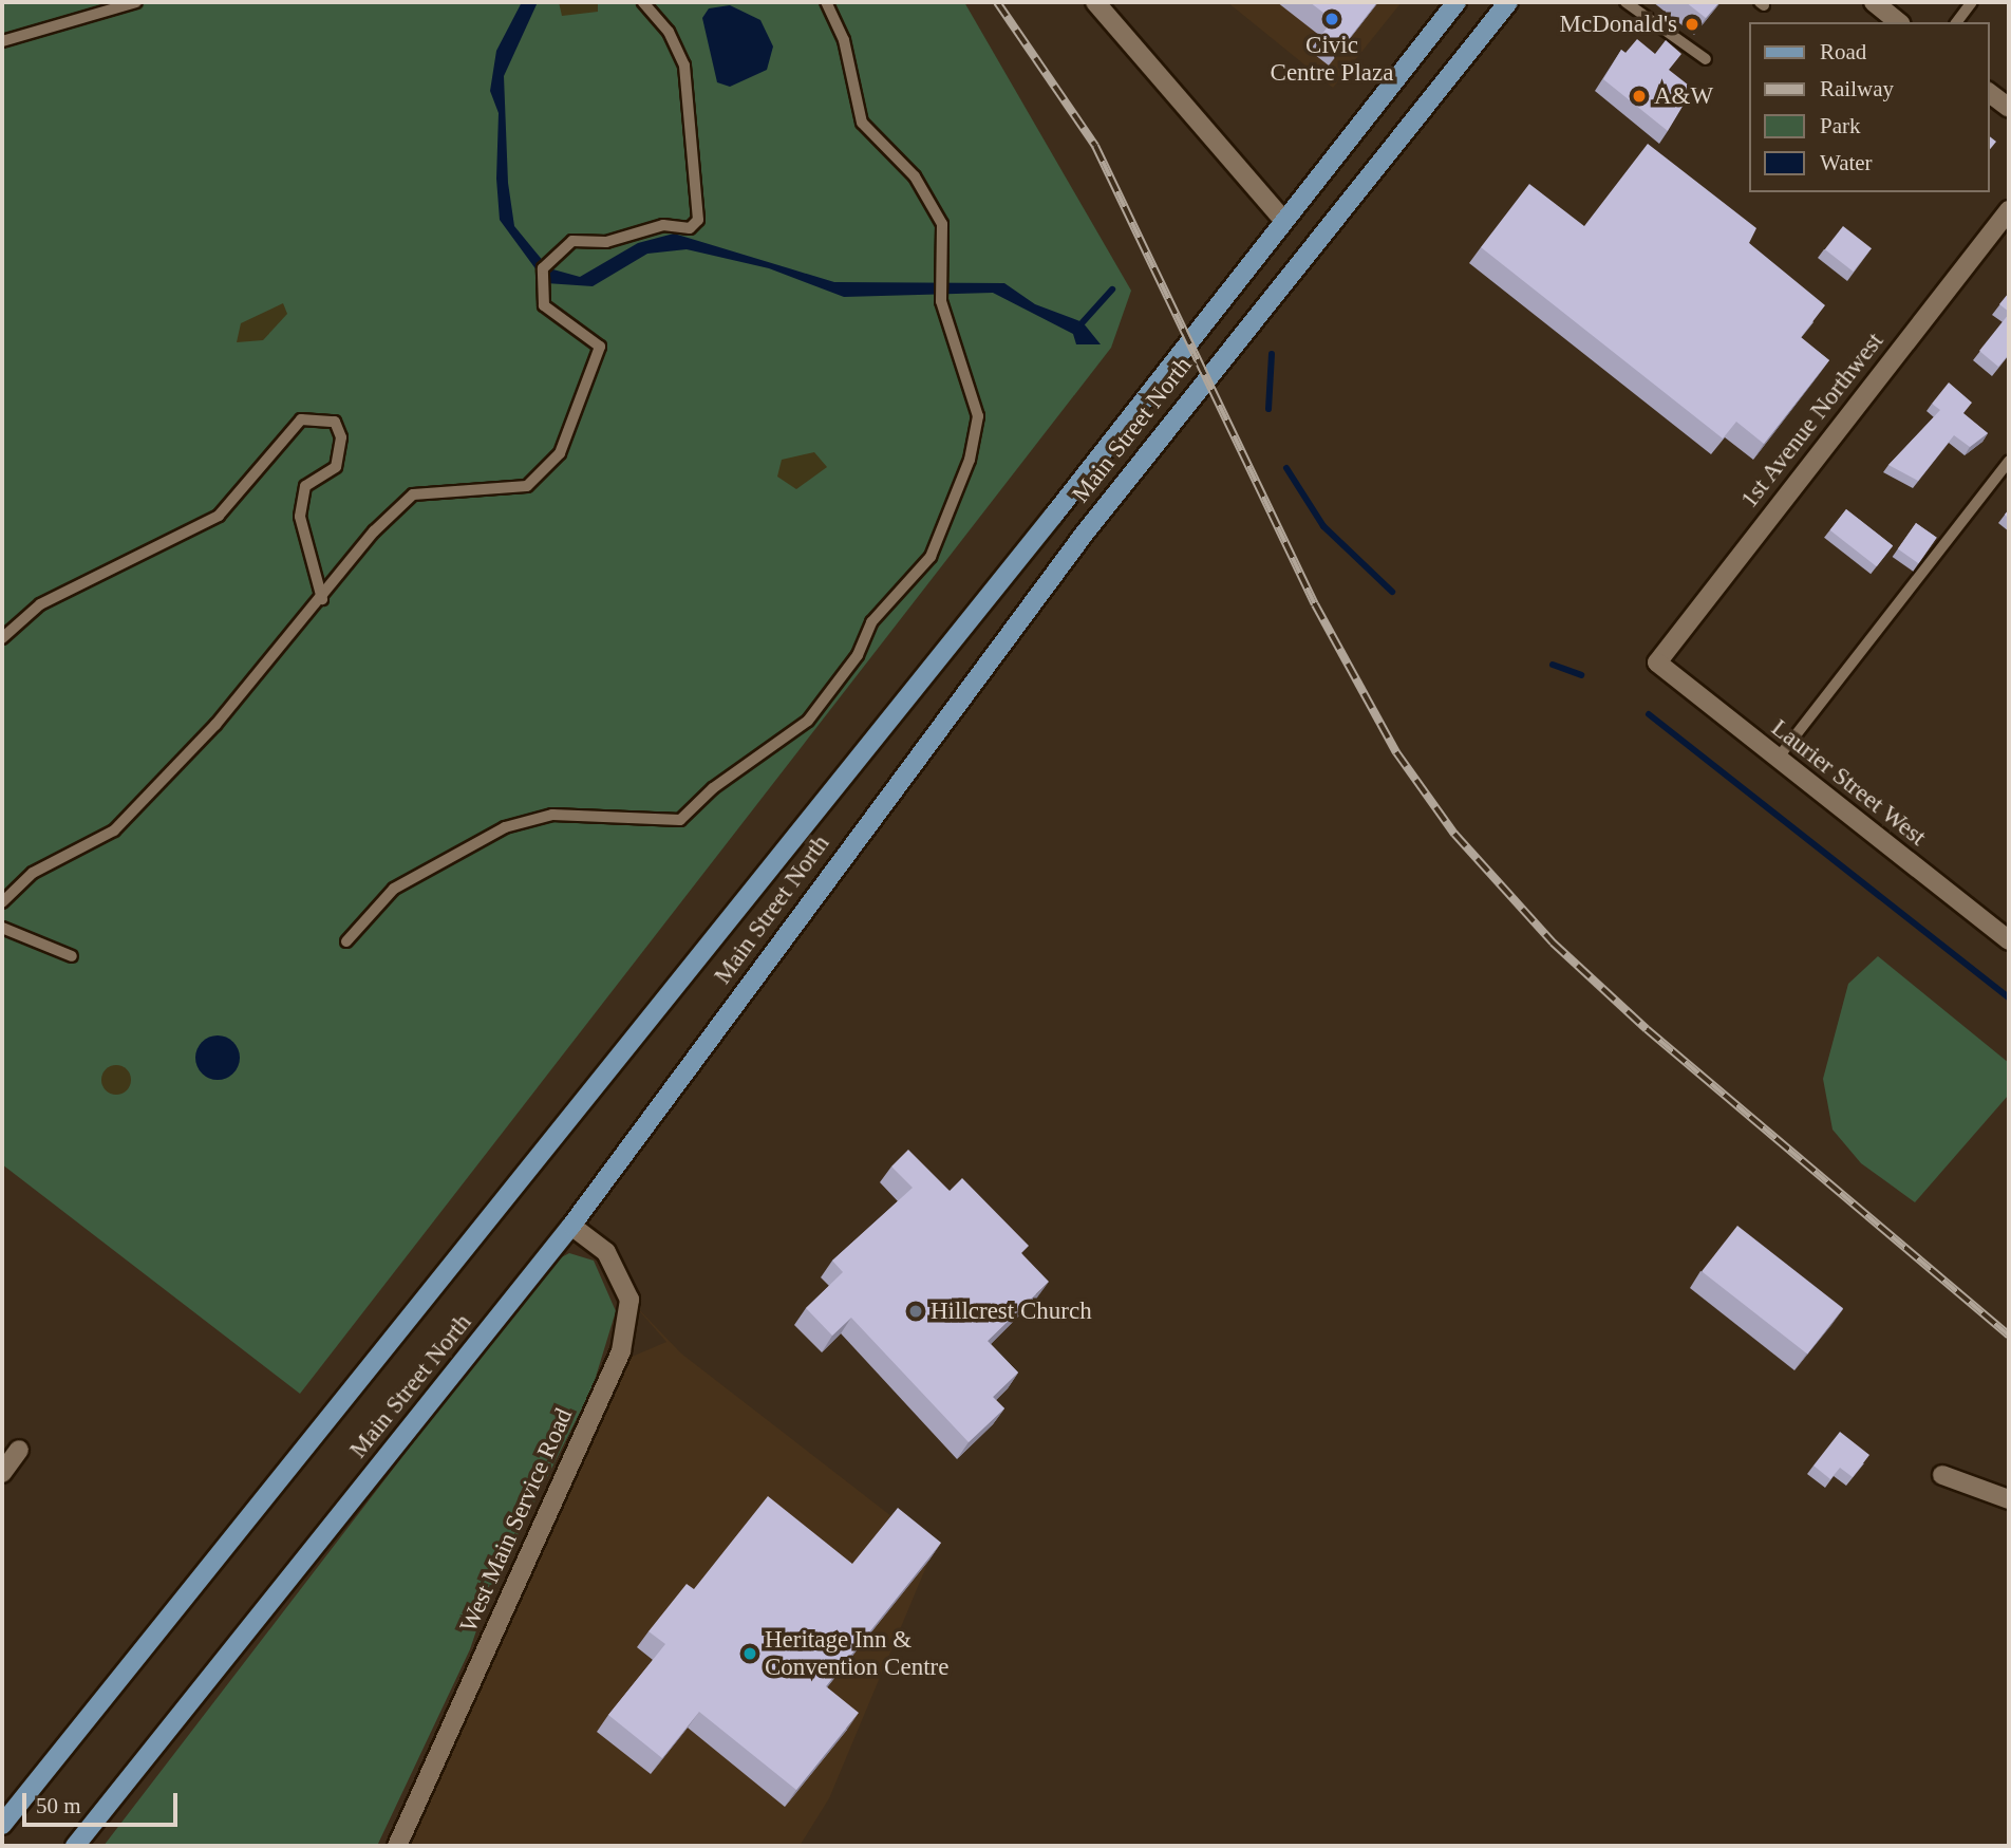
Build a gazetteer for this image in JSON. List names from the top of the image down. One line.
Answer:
{"streets":{"main road":["Main Street North"],"street":["1st Avenue Northwest","Laurier Street West","West Main Service Road"]},"crossings":[["1st Avenue Northwest","Laurier Street West"],["Main Street North","West Main Service Road"]],"places":["Civic Centre Plaza","McDonald's","A&W","Hillcrest Church","Heritage Inn & Convention Centre"],"legend":["Road","Railway","Park","Water"],"scale_bar":"50 m"}
